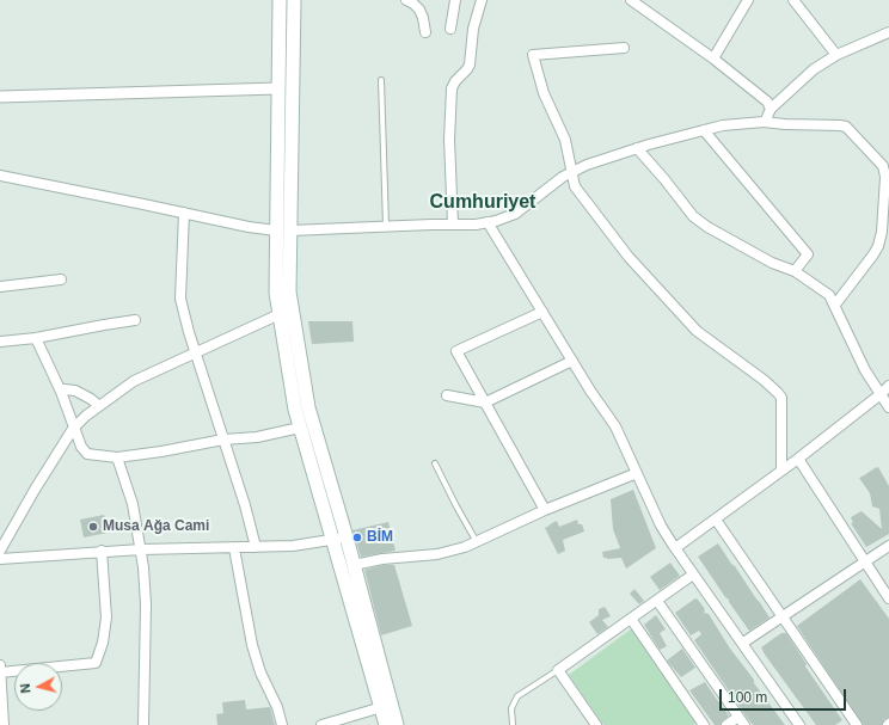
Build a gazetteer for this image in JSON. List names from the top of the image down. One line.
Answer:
{"districts":["Cumhuriyet"],"places":["Musa Ağa Cami","BİM"],"scale_bar":"100 m","north":"left"}
